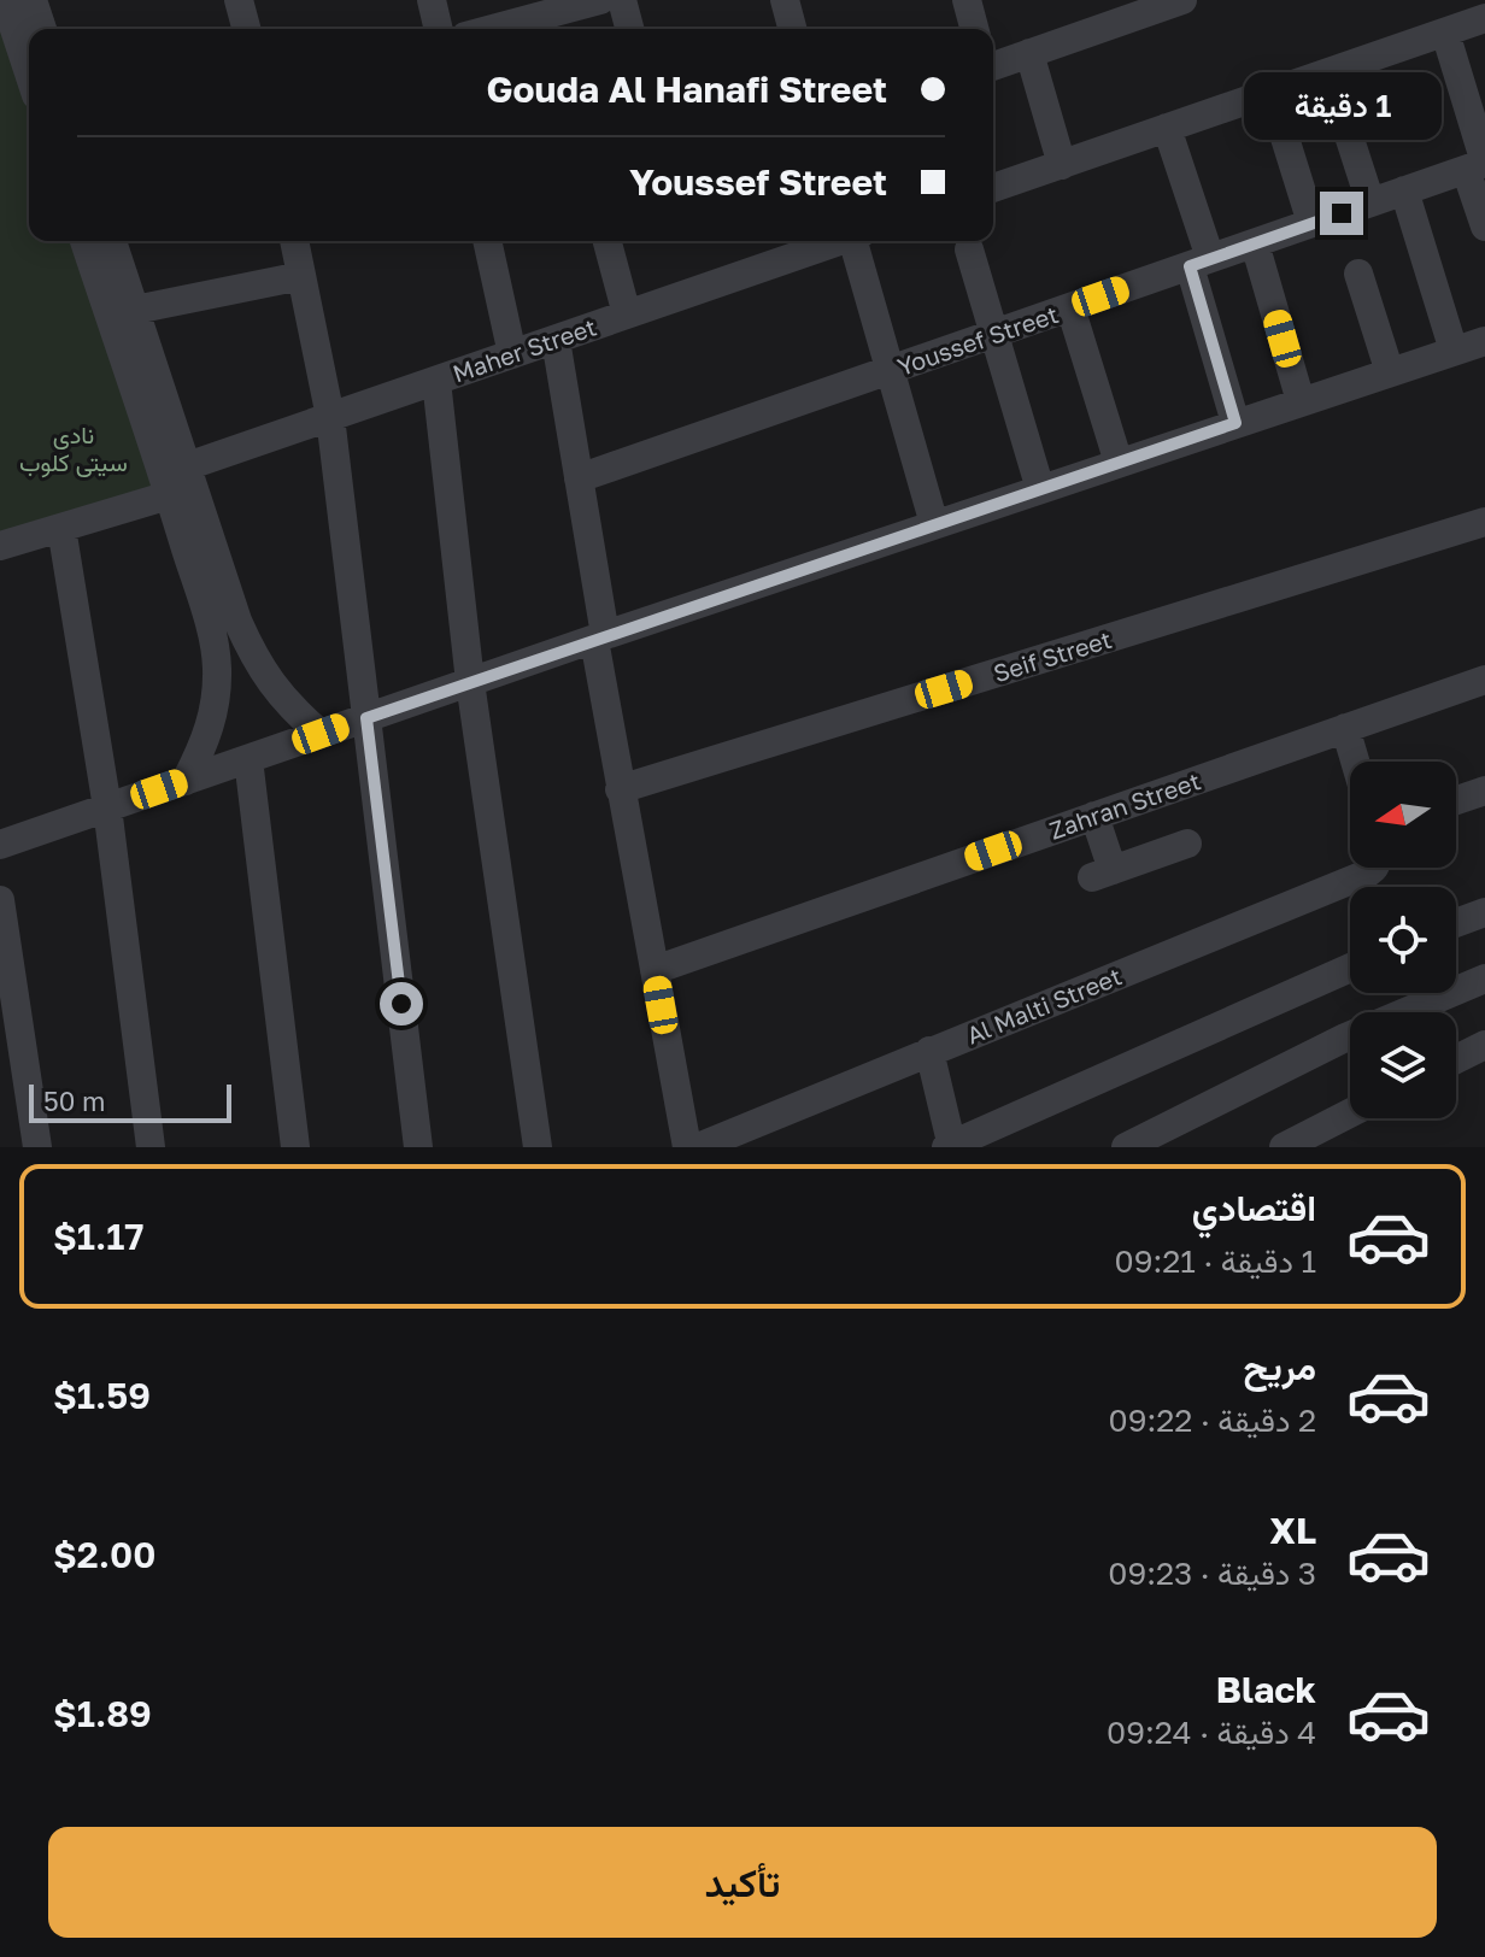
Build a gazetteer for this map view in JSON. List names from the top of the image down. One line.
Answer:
{"streets":{"street":["Youssef Street","Maher Street","Seif Street","Zahran Street","Al Malti Street"]},"parks":["نادى سيتى كلوب"],"scale_bar":"50 m","north":"left","page":{"banner":["Gouda Al Hanafi Street","Youssef Street"],"bubble":"1 دقيقة","scale":"50 m","list":[{"name":"اقتصادي","note":"1 دقيقة · 09:21","value":"$1.17"},{"name":"مريح","note":"2 دقيقة · 09:22","value":"$1.59"},{"name":"XL","note":"3 دقيقة · 09:23","value":"$2.00"},{"name":"Black","note":"4 دقيقة · 09:24","value":"$1.89"}],"buttons":"تأكيد"}}
